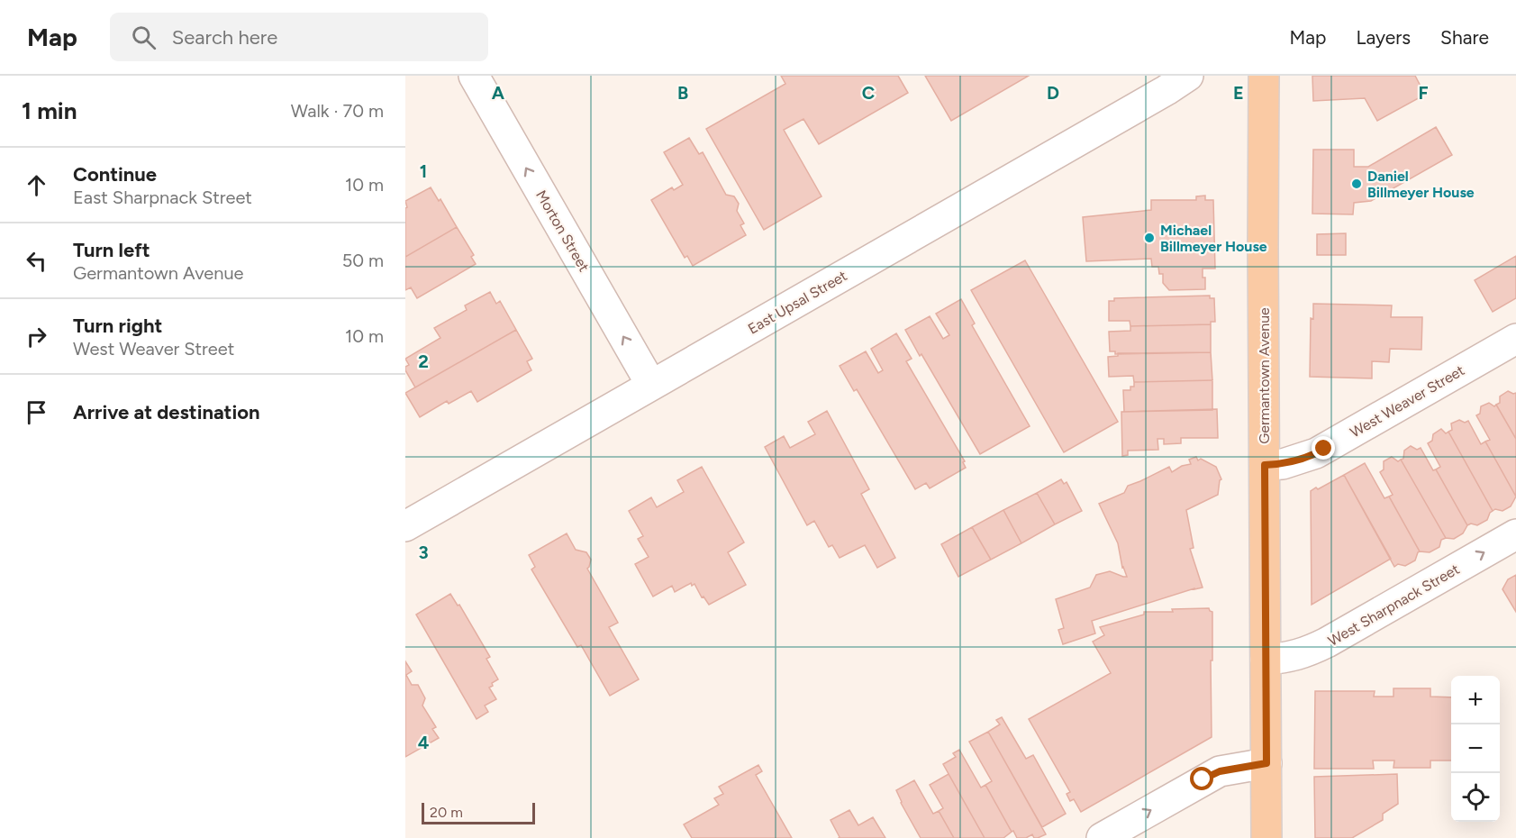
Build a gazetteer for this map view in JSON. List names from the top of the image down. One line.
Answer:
{"streets":{"main road":["Germantown Avenue"],"street":["Morton Street","East Upsal Street","West Weaver Street","West Sharpnack Street"]},"crossings":[["Morton Street","East Upsal Street"],["Germantown Avenue","West Weaver Street"],["Germantown Avenue","West Sharpnack Street"]],"one_way":["Morton Street","West Sharpnack Street"],"places":["Daniel Billmeyer House","Michael Billmeyer House"],"scale_bar":"20 m","page":{"header":"Map","search":"Search here","nav":["Map","Layers","Share"],"heading":["1 min","Walk · 70 m"],"list":[["Continue","East Sharpnack Street","10 m"],["Turn left","Germantown Avenue","50 m"],["Turn right","West Weaver Street","10 m"],"Arrive at destination"],"map_buttons":["+","−"],"scale":"20 m"},"grid":{"columns":["A","B","C","D","E","F"],"rows":["1","2","3","4"]}}
